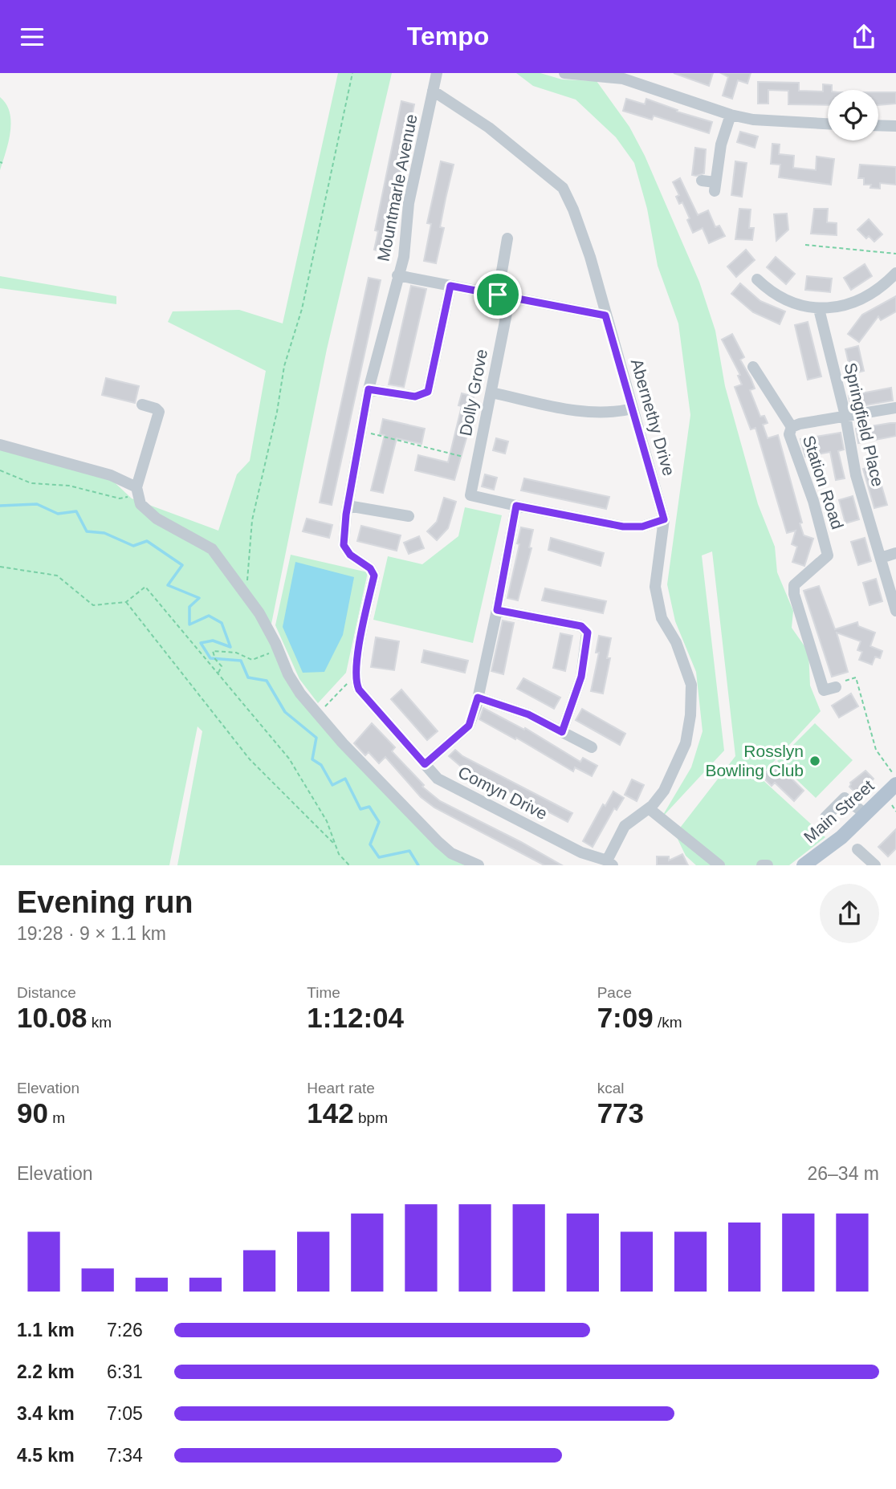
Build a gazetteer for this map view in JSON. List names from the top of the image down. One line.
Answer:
{"streets":{"main road":["Main Street"],"street":["Mountmarle Avenue","Dolly Grove","Abernethy Drive","Springfield Place","Station Road","Comyn Drive"]},"crossings":[["Mountmarle Avenue","Abernethy Drive"],["Mountmarle Avenue","Comyn Drive"],["Abernethy Drive","Comyn Drive"],["Springfield Place","Station Road"]],"places":["Rosslyn Bowling Club"],"page":{"header":"Tempo","heading":["Evening run","19:28 · 9 × 1.1 km"],"stats":[["Distance","10.08 km"],["Time","1:12:04"],["Pace","7:09 /km"],["Elevation","90 m"],["Heart rate","142 bpm"],["kcal","773"]],"chart":["Elevation","26–34 m"],"list":[{"name":"1.1 km","note":"7:26"},{"name":"2.2 km","note":"6:31"},{"name":"3.4 km","note":"7:05"},{"name":"4.5 km","note":"7:34"}]}}
